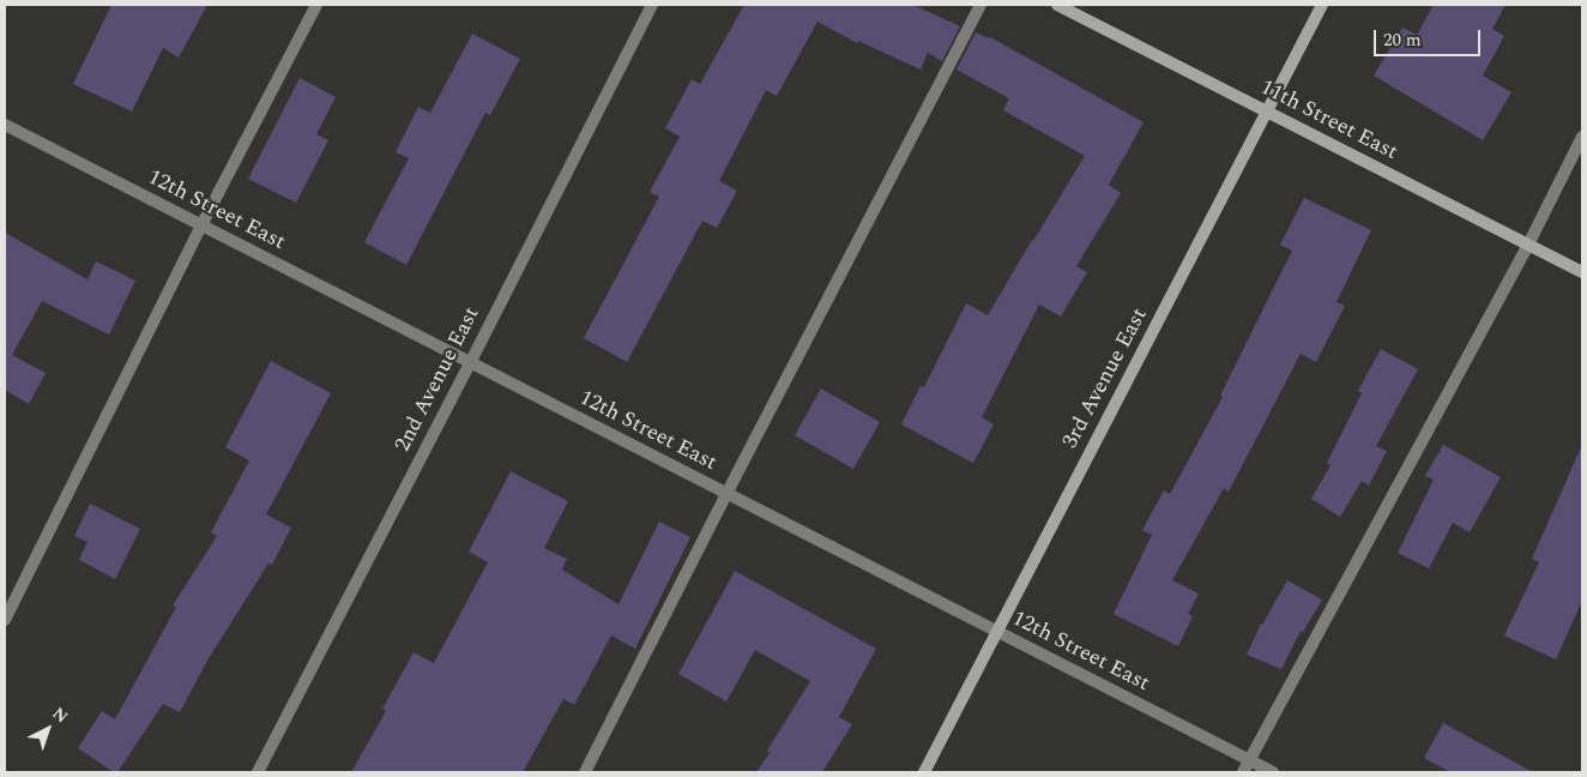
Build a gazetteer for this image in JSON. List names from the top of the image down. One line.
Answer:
{"streets":{"street":["11th Street East","12th Street East","3rd Avenue East","2nd Avenue East"]},"crossings":[["11th Street East","3rd Avenue East"],["12th Street East","3rd Avenue East"],["12th Street East","2nd Avenue East"]],"scale_bar":"20 m","north":"top right"}
